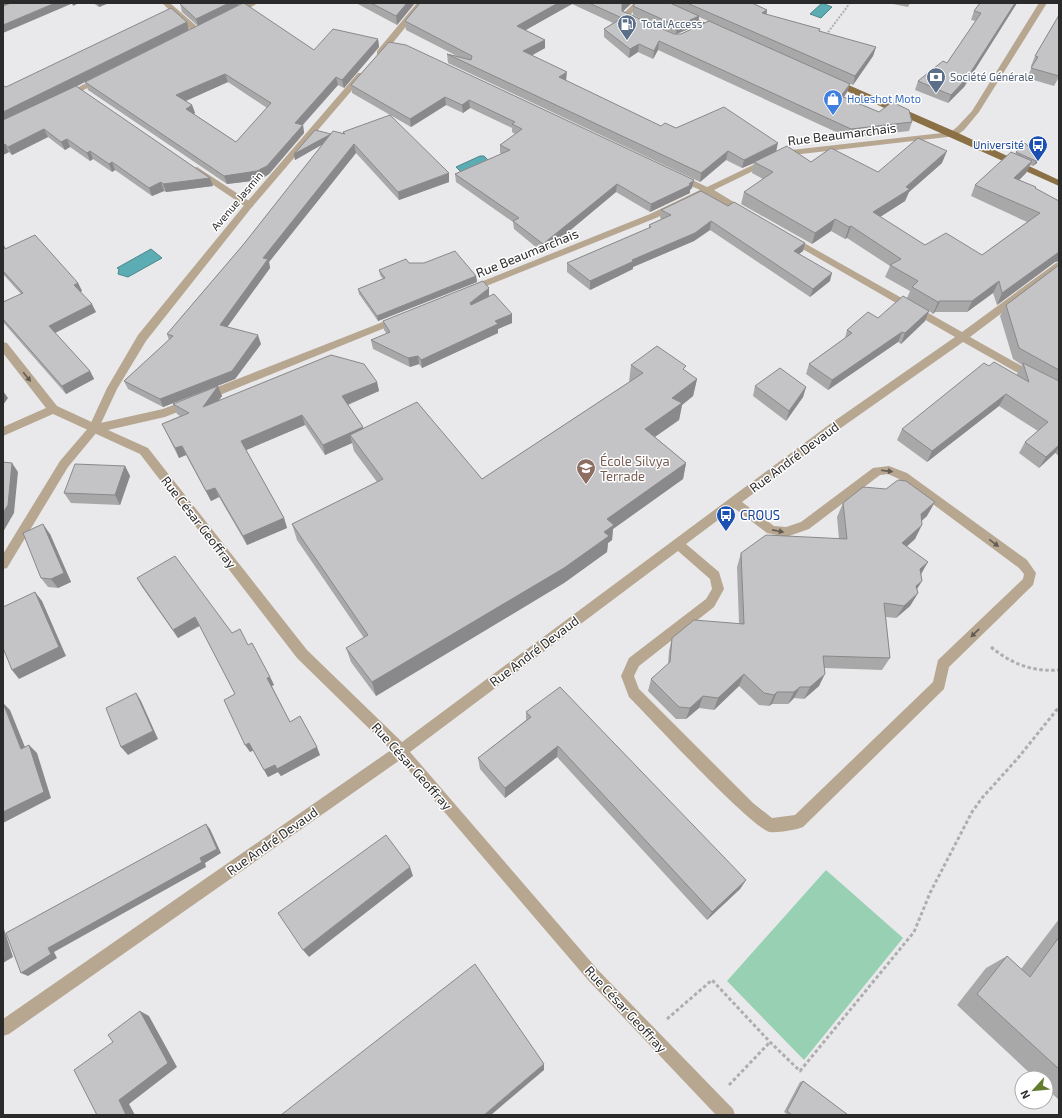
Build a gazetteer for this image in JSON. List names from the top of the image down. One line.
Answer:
{"streets":{"street":["Rue Beaumarchais","Avenue Jasmin","Rue André Devaud","Rue César Geoffray"]},"crossings":[["Avenue Jasmin","Rue César Geoffray"],["Rue André Devaud","Rue César Geoffray"]],"places":{"fuel station":["Total Access"],"bank":["Société Générale"],"shop":["Holeshot Moto"],"bus stop":["Université","CROUS"],"school or university":["École Silvya Terrade"]},"north":"bottom left"}
